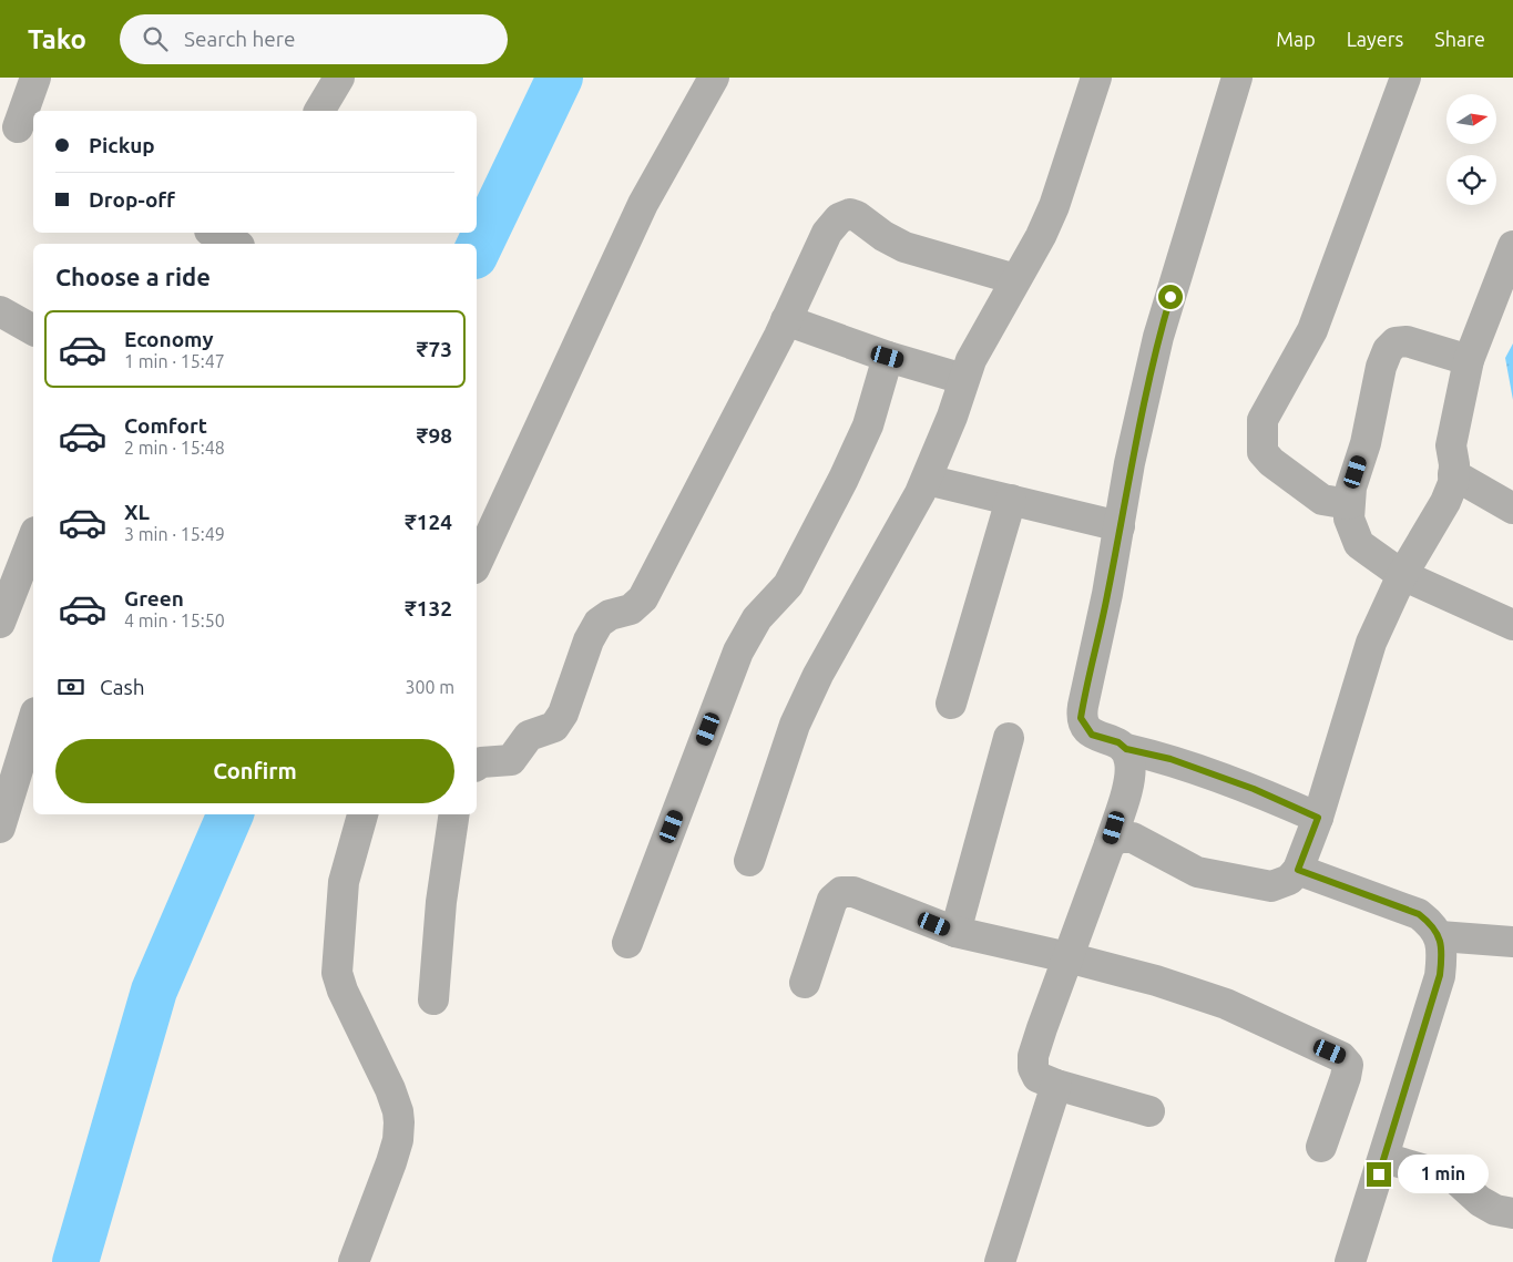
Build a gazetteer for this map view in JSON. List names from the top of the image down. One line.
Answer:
{"north":"right","page":{"header":"Tako","search":"Search here","nav":["Map","Layers","Share"],"banner":["Pickup","Drop-off"],"heading":"Choose a ride","list":[{"name":"Economy","note":"1 min · 15:47","value":"₹73"},{"name":"Comfort","note":"2 min · 15:48","value":"₹98"},{"name":"XL","note":"3 min · 15:49","value":"₹124"},{"name":"Green","note":"4 min · 15:50","value":"₹132"}],"pay":["Cash","300 m"],"buttons":"Confirm","bubble":"1 min"}}
